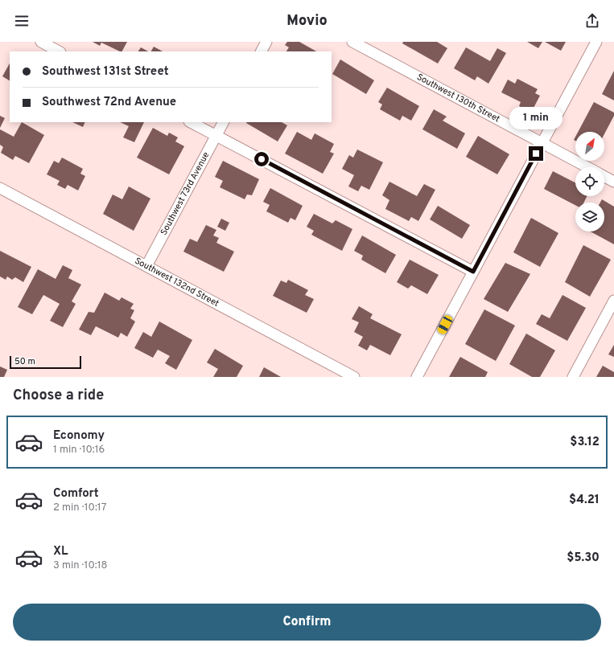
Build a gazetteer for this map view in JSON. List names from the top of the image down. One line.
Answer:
{"streets":{"street":["Southwest 130th Street","Southwest 73rd Avenue","Southwest 132nd Street"]},"crossings":[["Southwest 73rd Avenue","Southwest 132nd Street"]],"scale_bar":"50 m","north":"top right","page":{"header":"Movio","banner":["Southwest 131st Street","Southwest 72nd Avenue"],"bubble":"1 min","scale":"50 m","heading":"Choose a ride","list":[{"name":"Economy","note":"1 min · 10:16","value":"$3.12"},{"name":"Comfort","note":"2 min · 10:17","value":"$4.21"},{"name":"XL","note":"3 min · 10:18","value":"$5.30"}],"buttons":"Confirm"}}
